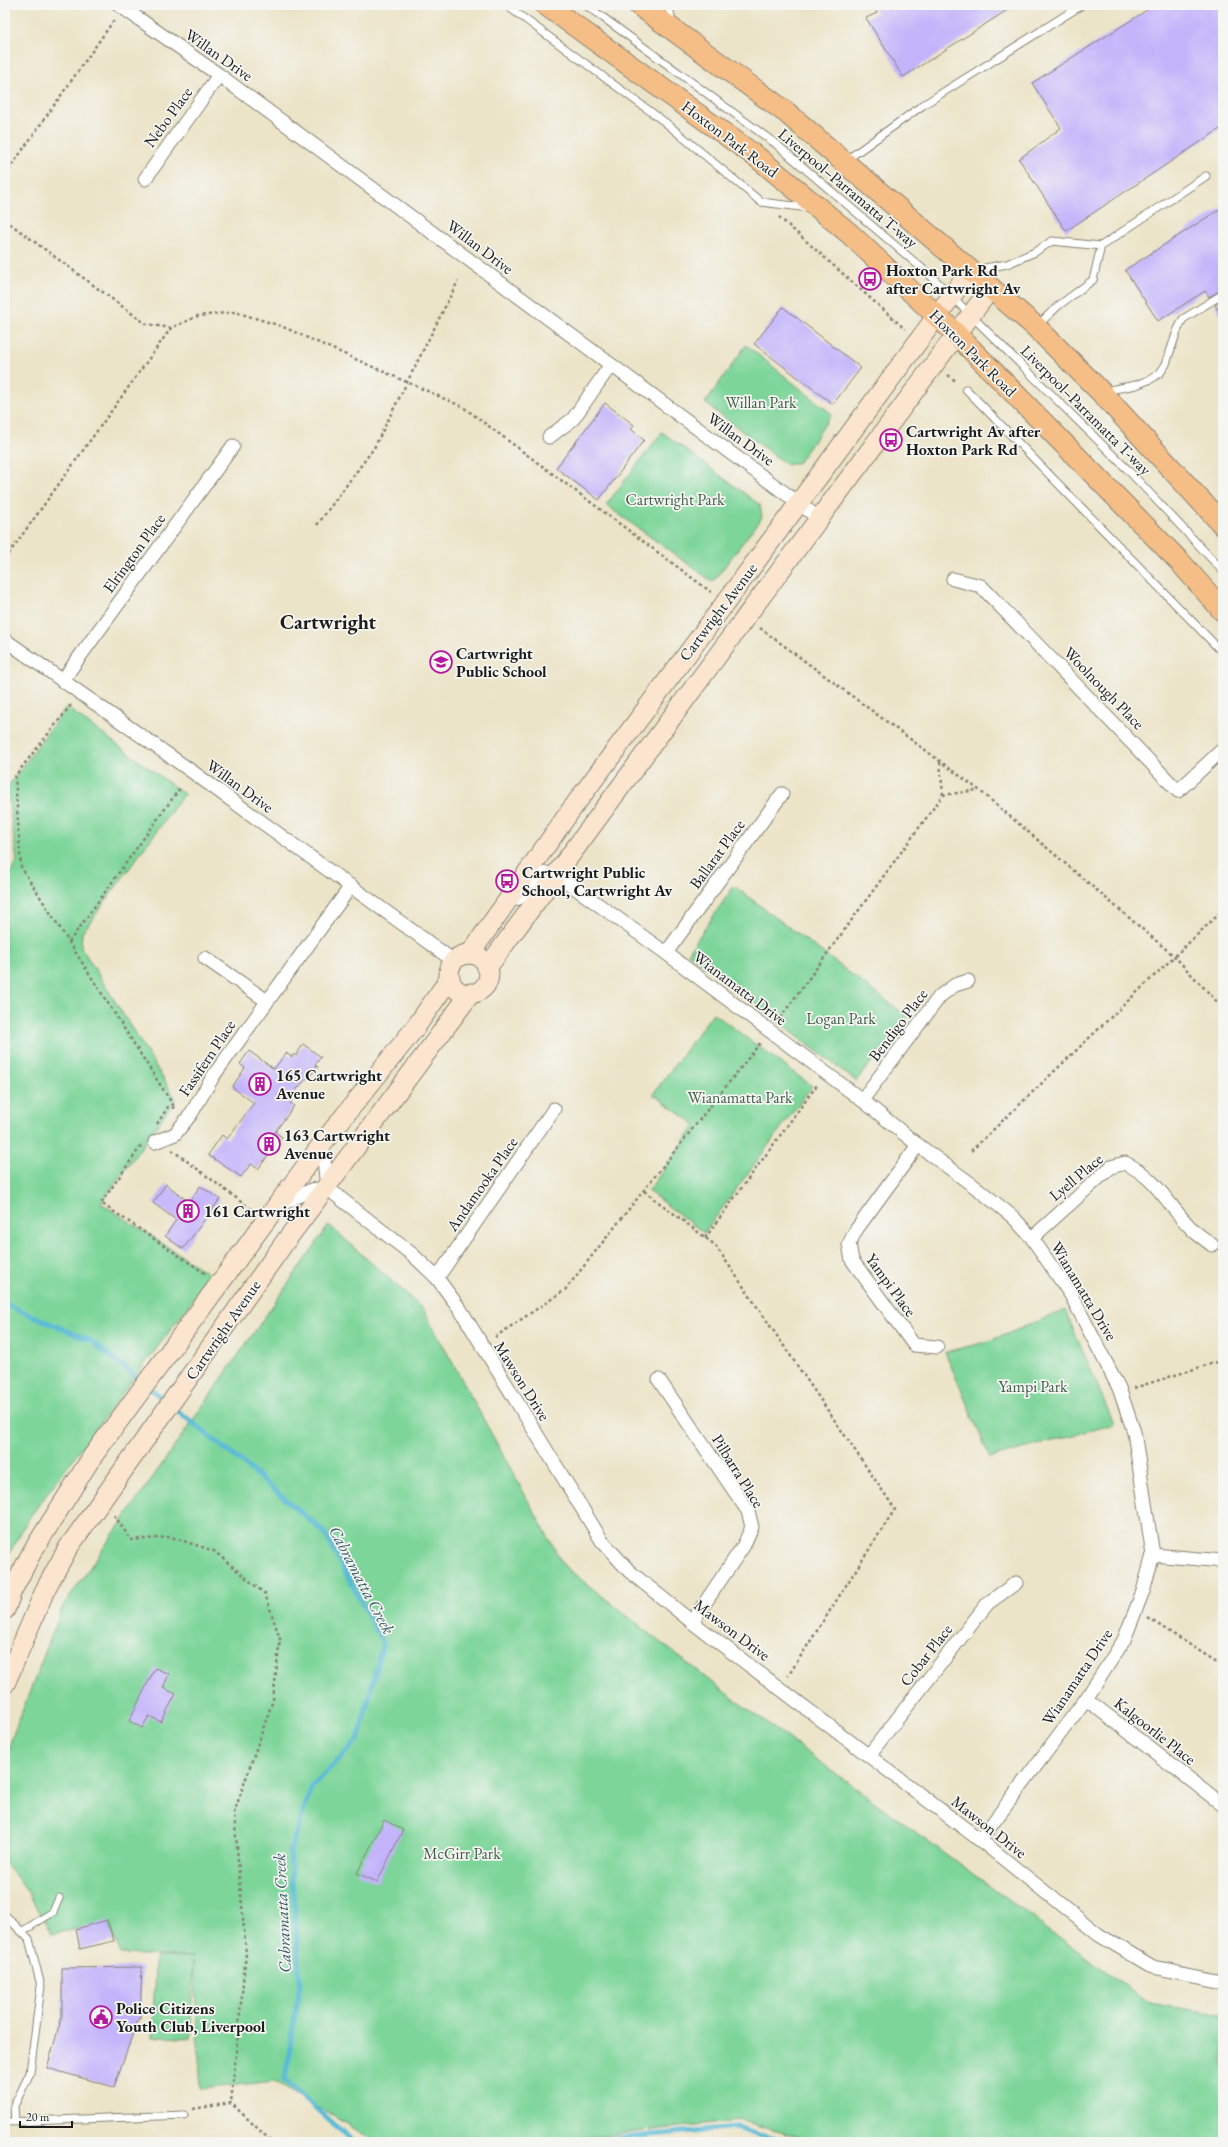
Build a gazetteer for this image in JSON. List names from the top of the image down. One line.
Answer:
{"streets":{"main road":["Hoxton Park Road"],"street":["Willan Drive","Nebo Place","Elrington Place","Cartwright Avenue","Woolnough Place","Ballarat Place","Wianamatta Drive","Bendigo Place","Fassifern Place","Lyell Place","Andamooka Place","Yampi Place","Mawson Drive","Pilbarra Place","Cobar Place","Kalgoorlie Place"],"lane":["Liverpool–Parramatta T-way"]},"crossings":[["Willan Drive","Nebo Place"],["Willan Drive","Elrington Place"],["Willan Drive","Cartwright Avenue"],["Willan Drive","Fassifern Place"],["Hoxton Park Road","Cartwright Avenue"],["Liverpool–Parramatta T-way","Cartwright Avenue"],["Cartwright Avenue","Wianamatta Drive"],["Cartwright Avenue","Mawson Drive"],["Ballarat Place","Wianamatta Drive"],["Wianamatta Drive","Bendigo Place"],["Wianamatta Drive","Lyell Place"],["Wianamatta Drive","Yampi Place"],["Wianamatta Drive","Mawson Drive"],["Wianamatta Drive","Kalgoorlie Place"],["Andamooka Place","Mawson Drive"],["Mawson Drive","Pilbarra Place"],["Mawson Drive","Cobar Place"]],"districts":["Cartwright"],"water":["Cabramatta Creek"],"parks":["Willan Park","Cartwright Park","Logan Park","Wianamatta Park","Yampi Park","McGirr Park"],"places":{"bus stop":["Hoxton Park Rd after Cartwright Av","Cartwright Av after Hoxton Park Rd","Cartwright Public School, Cartwright Av"],"school or university":["Cartwright Public School"],"building":["165 Cartwright Avenue","163 Cartwright Avenue","161 Cartwright"],"public building":["Police Citizens Youth Club, Liverpool"]},"scale_bar":"20 m"}
